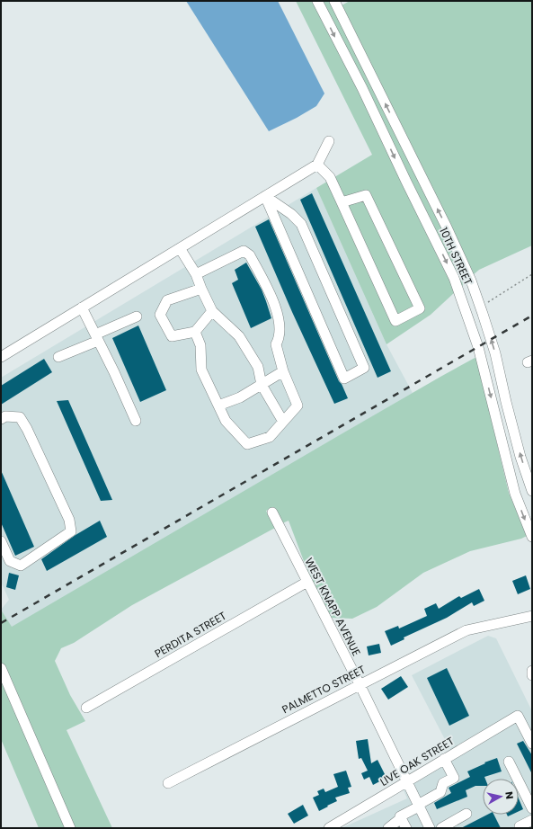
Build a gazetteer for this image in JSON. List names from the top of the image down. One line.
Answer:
{"streets":{"street":["10TH STREET","WEST KNAPP AVENUE","PERDITA STREET","PALMETTO STREET","LIVE OAK STREET"]},"crossings":[["WEST KNAPP AVENUE","PERDITA STREET"],["WEST KNAPP AVENUE","PALMETTO STREET"],["WEST KNAPP AVENUE","LIVE OAK STREET"]],"north":"right"}
